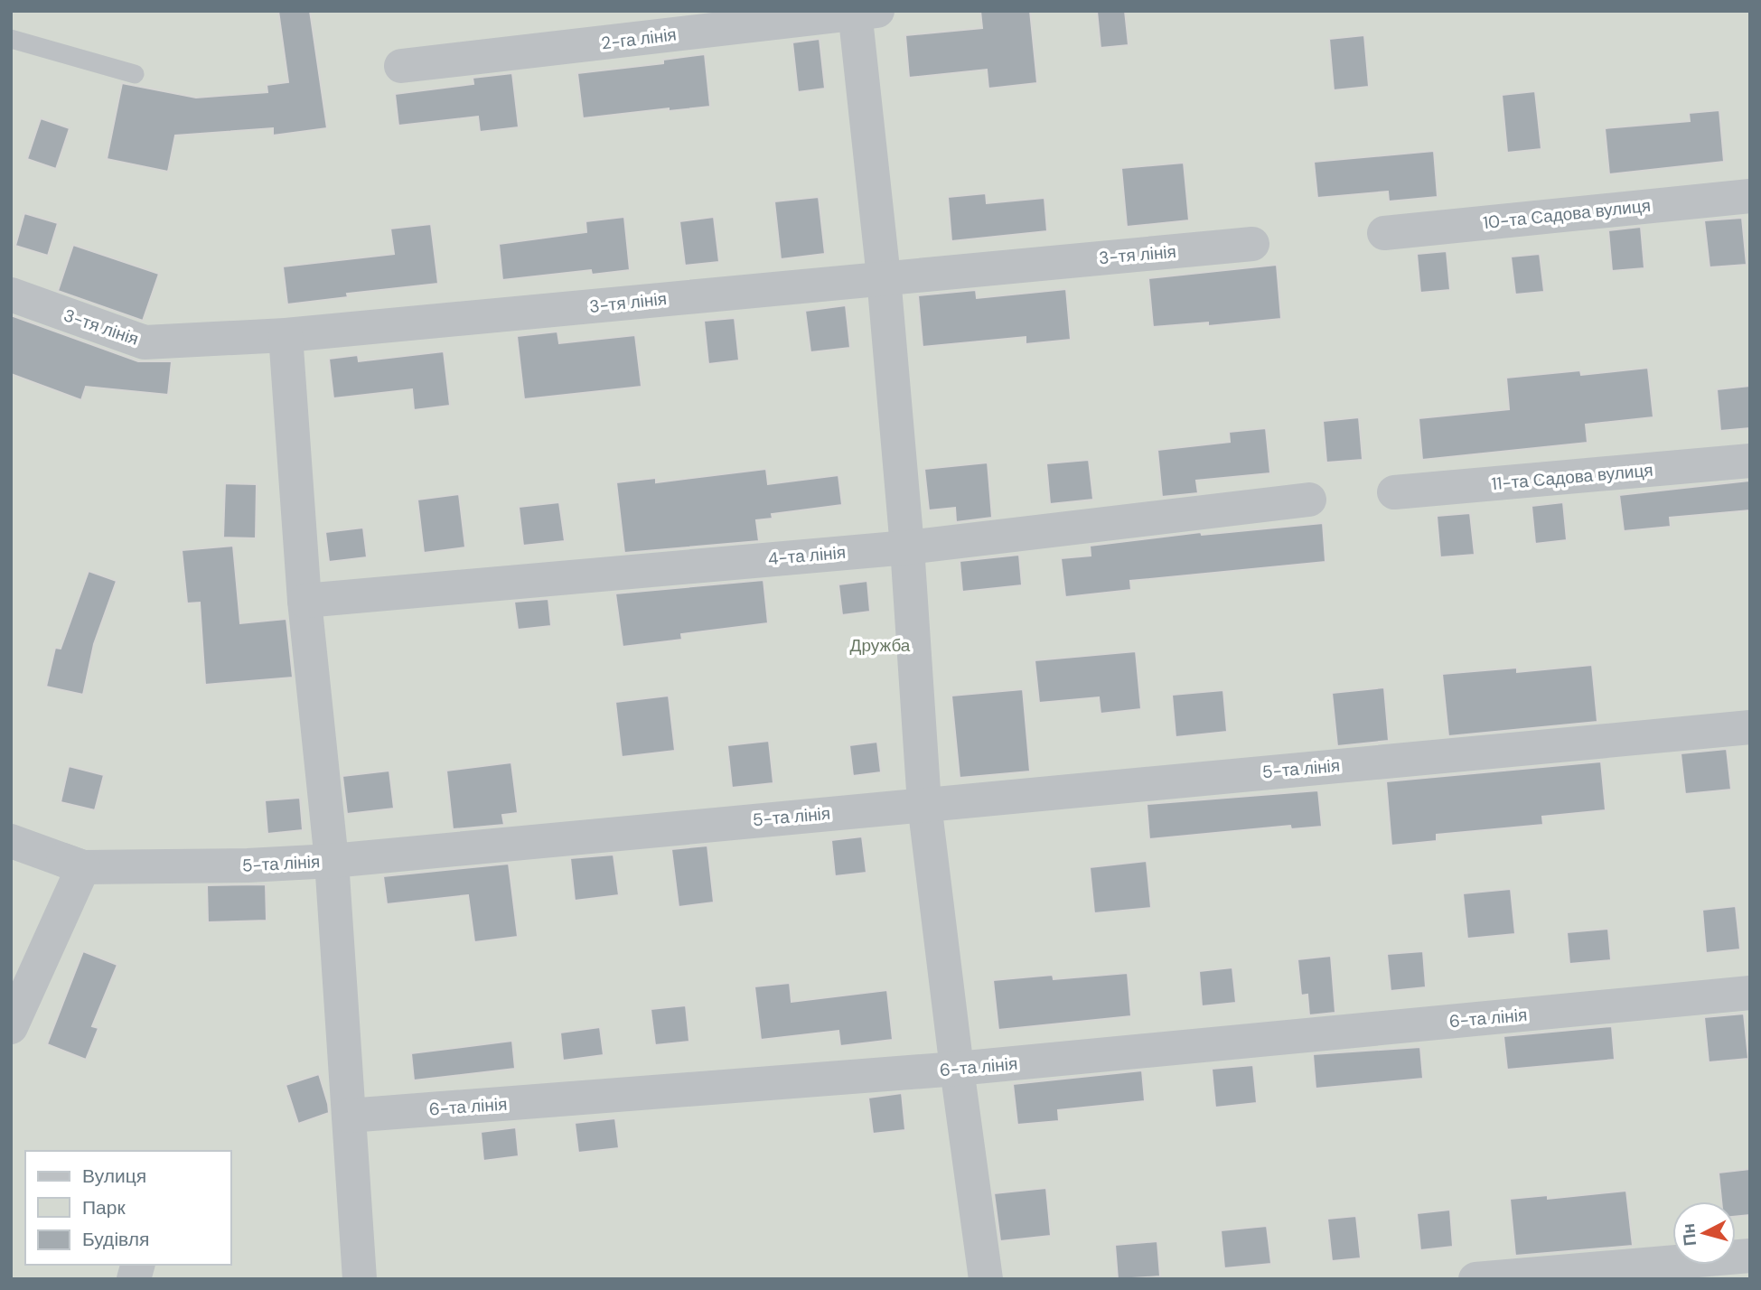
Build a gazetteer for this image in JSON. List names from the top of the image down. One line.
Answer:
{"streets":{"street":["2-га лінія","10-та Садова вулиця","3-тя лінія","11-та Садова вулиця","4-та лінія","5-та лінія","6-та лінія"]},"parks":["Дружба"],"legend":["Вулиця","Парк","Будівля"],"north":"left"}
